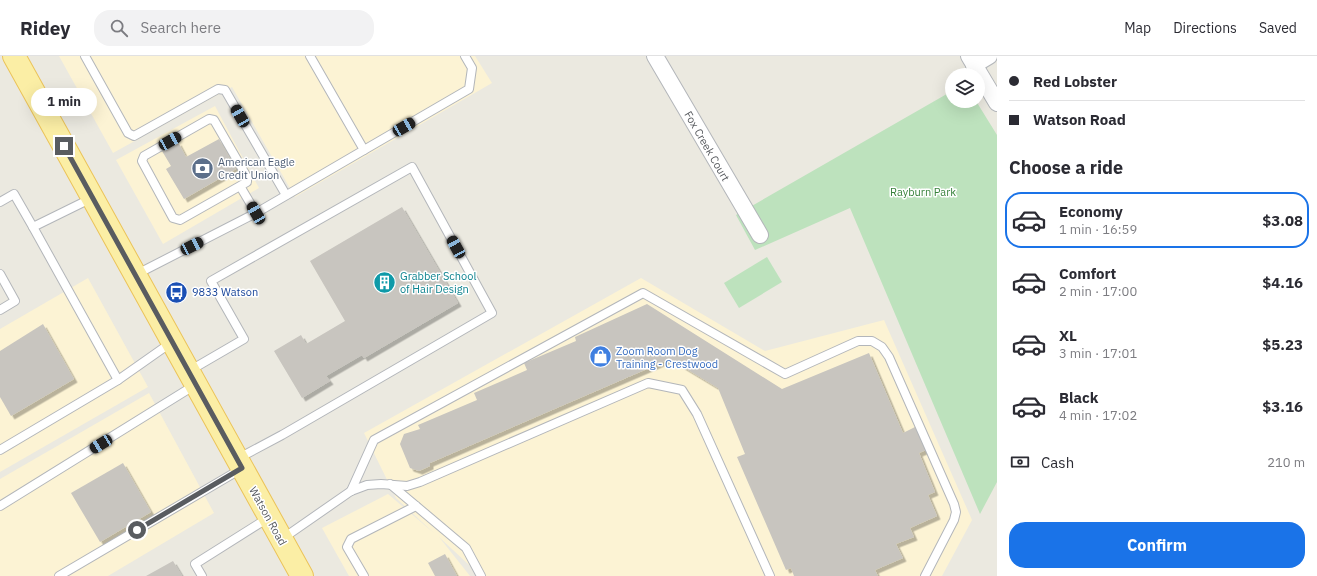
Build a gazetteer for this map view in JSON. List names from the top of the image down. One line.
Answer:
{"streets":{"main road":["Watson Road"],"street":["Fox Creek Court"]},"parks":["Rayburn Park"],"places":{"bank":["American Eagle Credit Union"],"building":["Grabber School of Hair Design"],"bus stop":["9833 Watson"],"shop":["Zoom Room Dog Training - Crestwood"]},"page":{"header":"Ridey","search":"Search here","nav":["Map","Directions","Saved"],"banner":["Red Lobster","Watson Road"],"bubble":"1 min","heading":"Choose a ride","list":[{"name":"Economy","note":"1 min · 16:59","value":"$3.08"},{"name":"Comfort","note":"2 min · 17:00","value":"$4.16"},{"name":"XL","note":"3 min · 17:01","value":"$5.23"},{"name":"Black","note":"4 min · 17:02","value":"$3.16"}],"pay":["Cash","210 m"],"buttons":"Confirm"}}
